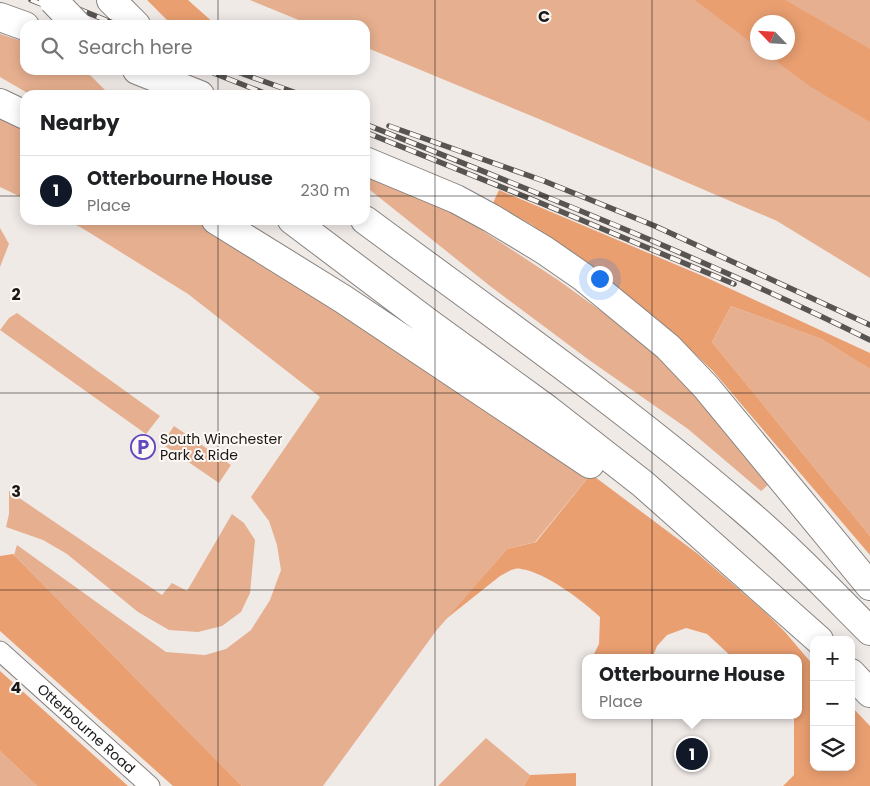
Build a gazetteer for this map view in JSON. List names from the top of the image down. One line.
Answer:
{"streets":{"street":["Otterbourne Road"]},"places":{"parking":["South Winchester Park & Ride"]},"north":"top left","page":{"search":"Search here","heading":"Nearby","list":[{"mark":"1","name":"Otterbourne House","note":"Place","value":"230 m"}],"map_buttons":["+","−"],"popup":["Otterbourne House","Place"],"pins":"1"},"grid":{"columns":["C"],"rows":["2","3","4"]}}
